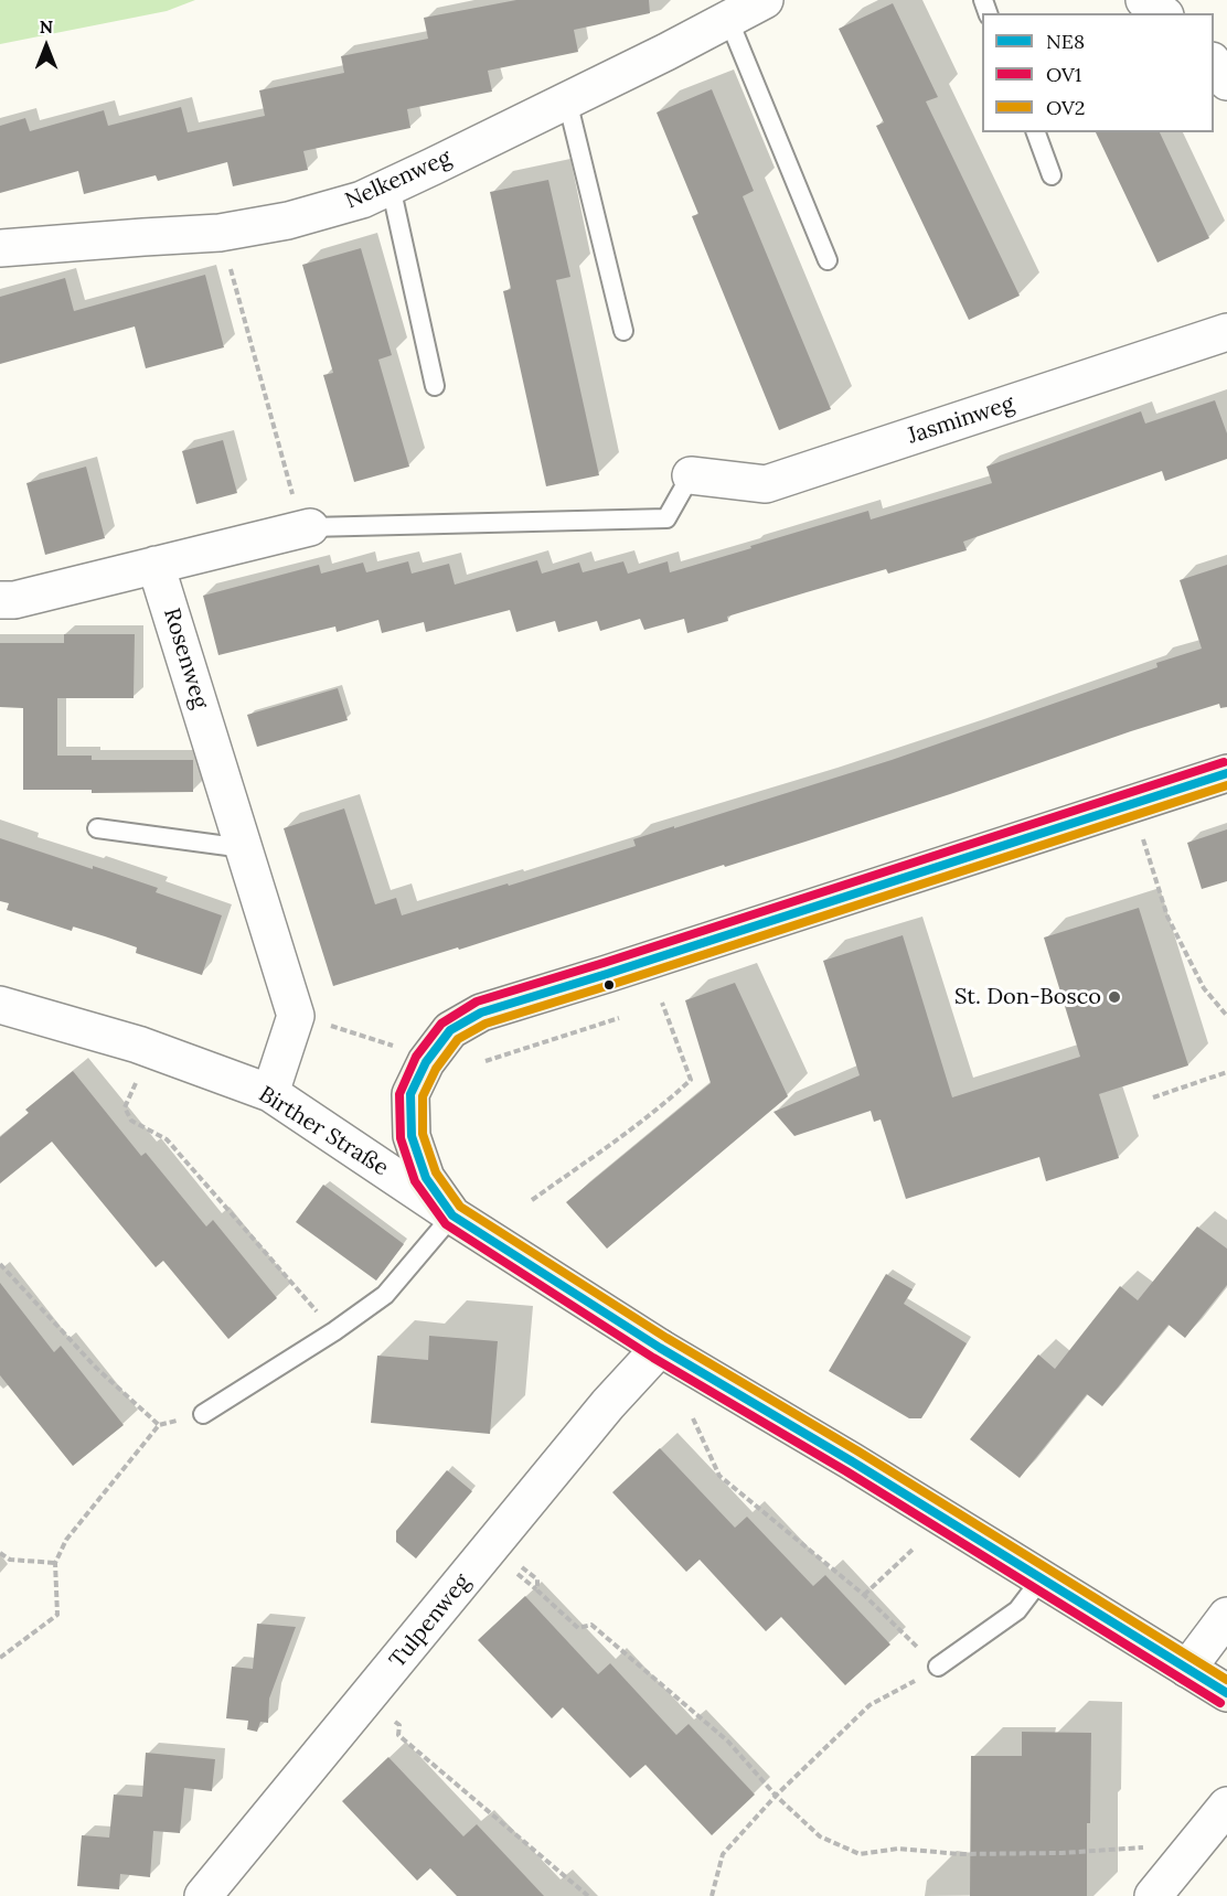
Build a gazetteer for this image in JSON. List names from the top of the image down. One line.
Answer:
{"streets":{"street":["Nelkenweg","Jasminweg","Rosenweg","Birther Straße","Tulpenweg"]},"crossings":[["Rosenweg","Birther Straße"],["Birther Straße","Tulpenweg"]],"places":["St. Don-Bosco"],"lines":["transit line OV1","transit line NE8","transit line OV2"],"legend":["NE8","OV1","OV2"],"north":"top"}
